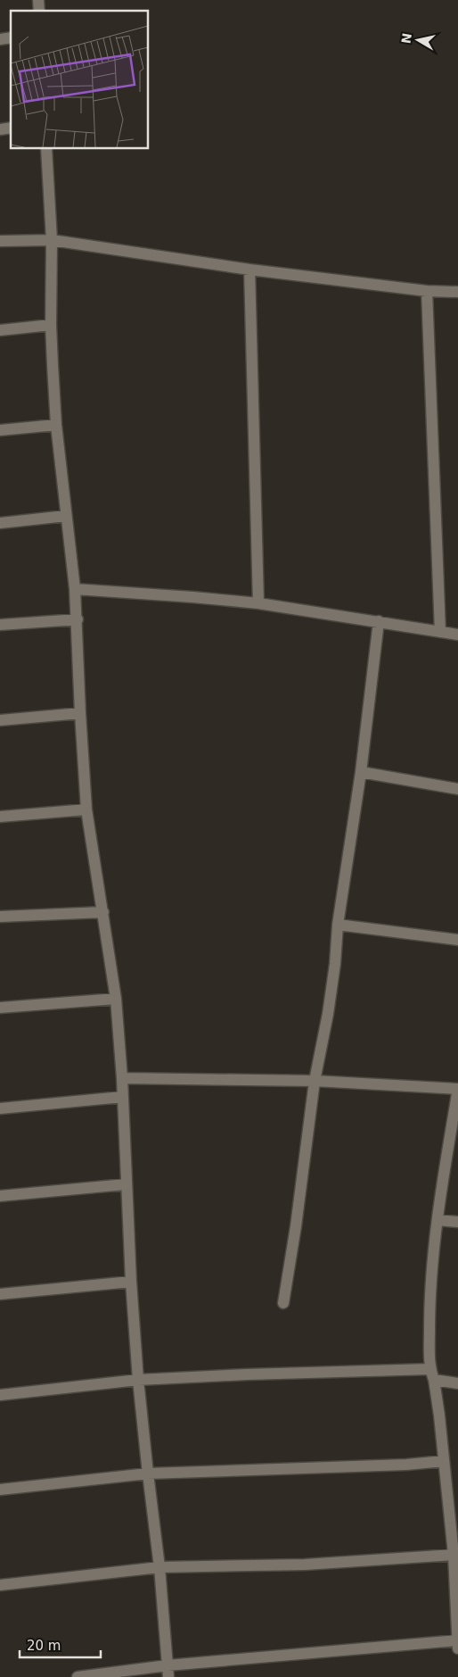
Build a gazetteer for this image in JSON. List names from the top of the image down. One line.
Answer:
{"scale_bar":"20 m","north":"left"}
